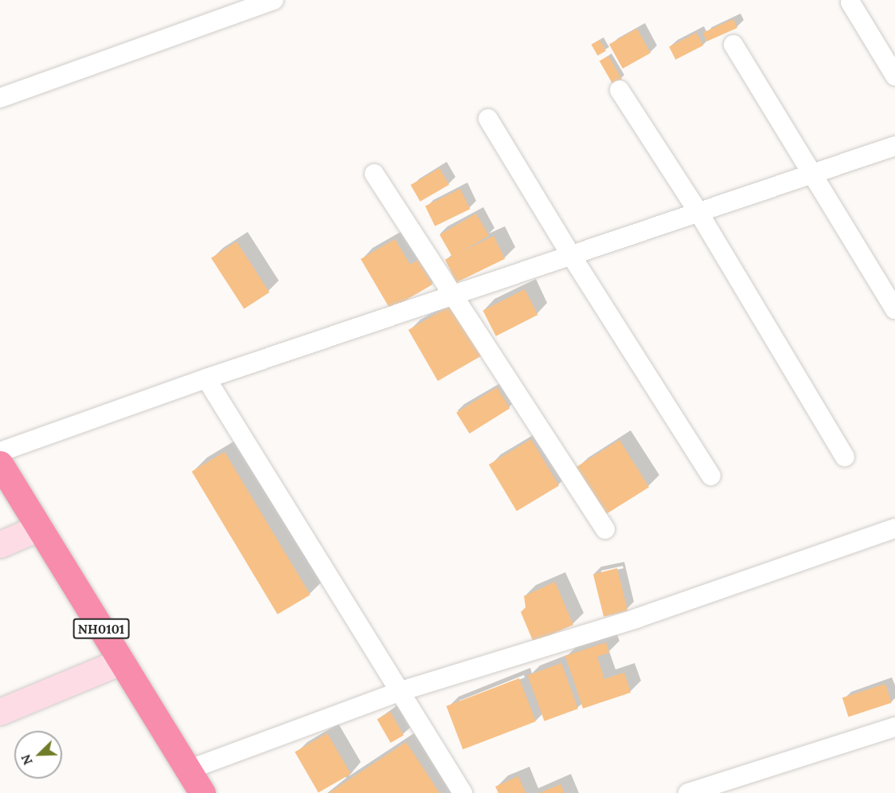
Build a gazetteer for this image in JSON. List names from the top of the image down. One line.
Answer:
{"streets":{"highway":["NH0101"]},"north":"bottom left"}
